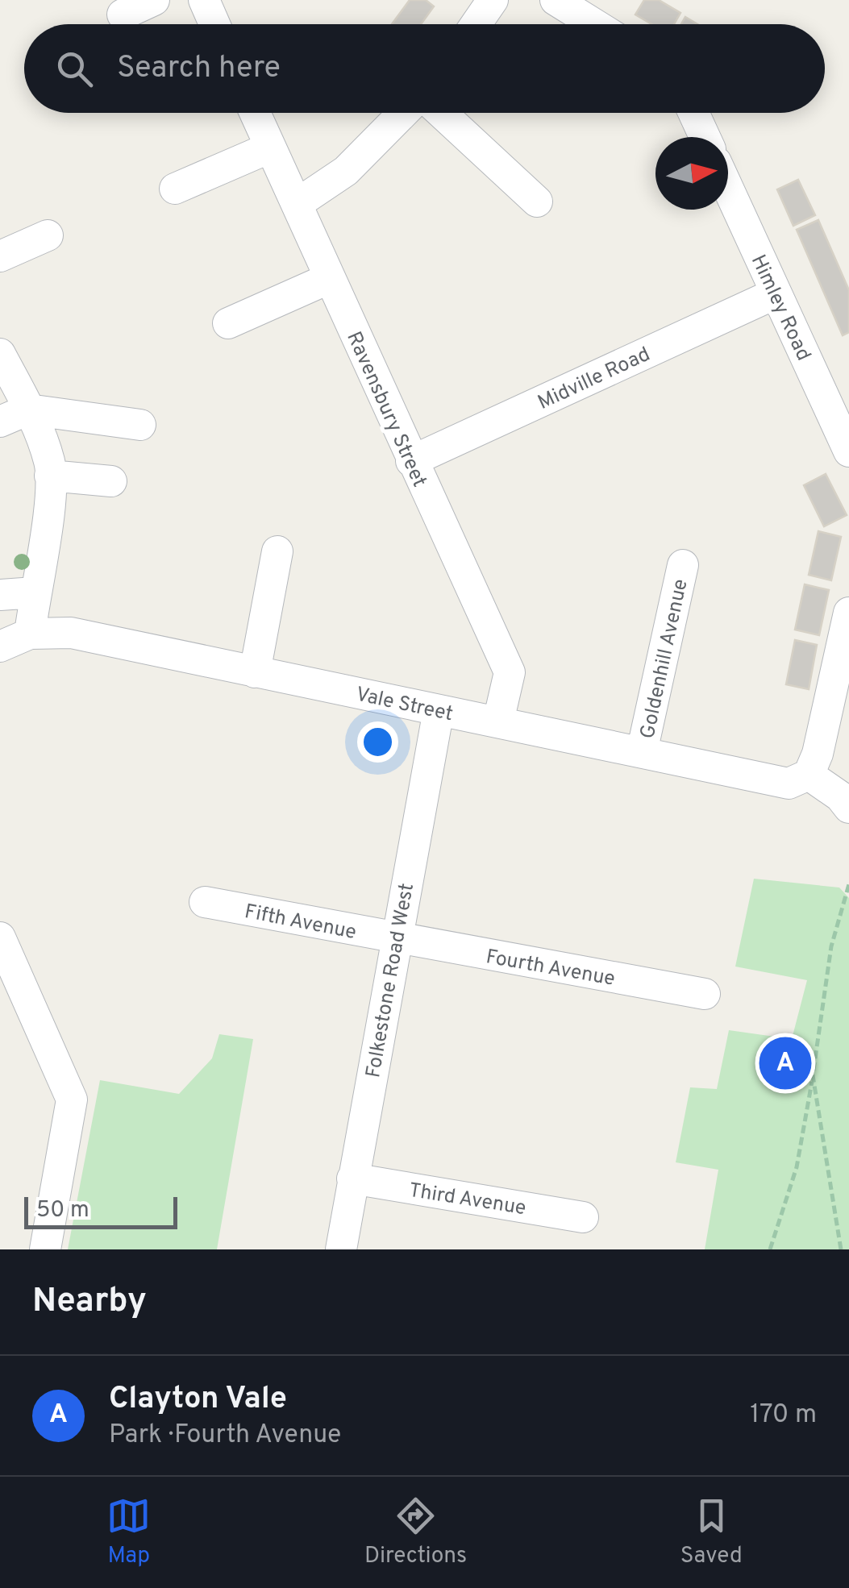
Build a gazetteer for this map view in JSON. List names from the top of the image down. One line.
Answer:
{"streets":{"street":["Himley Road","Midville Road","Ravensbury Street","Goldenhill Avenue","Vale Street","Fifth Avenue","Fourth Avenue","Folkestone Road West","Third Avenue"]},"crossings":[["Himley Road","Midville Road"],["Midville Road","Ravensbury Street"],["Ravensbury Street","Vale Street"],["Goldenhill Avenue","Vale Street"],["Vale Street","Folkestone Road West"],["Fifth Avenue","Fourth Avenue"],["Fifth Avenue","Folkestone Road West"],["Fourth Avenue","Folkestone Road West"],["Folkestone Road West","Third Avenue"]],"scale_bar":"50 m","north":"right","page":{"search":"Search here","pins":"A","scale":"50 m","heading":"Nearby","list":[{"mark":"A","name":"Clayton Vale","note":"Park · Fourth Avenue","value":"170 m"}],"nav":["Map","Directions","Saved"]}}
